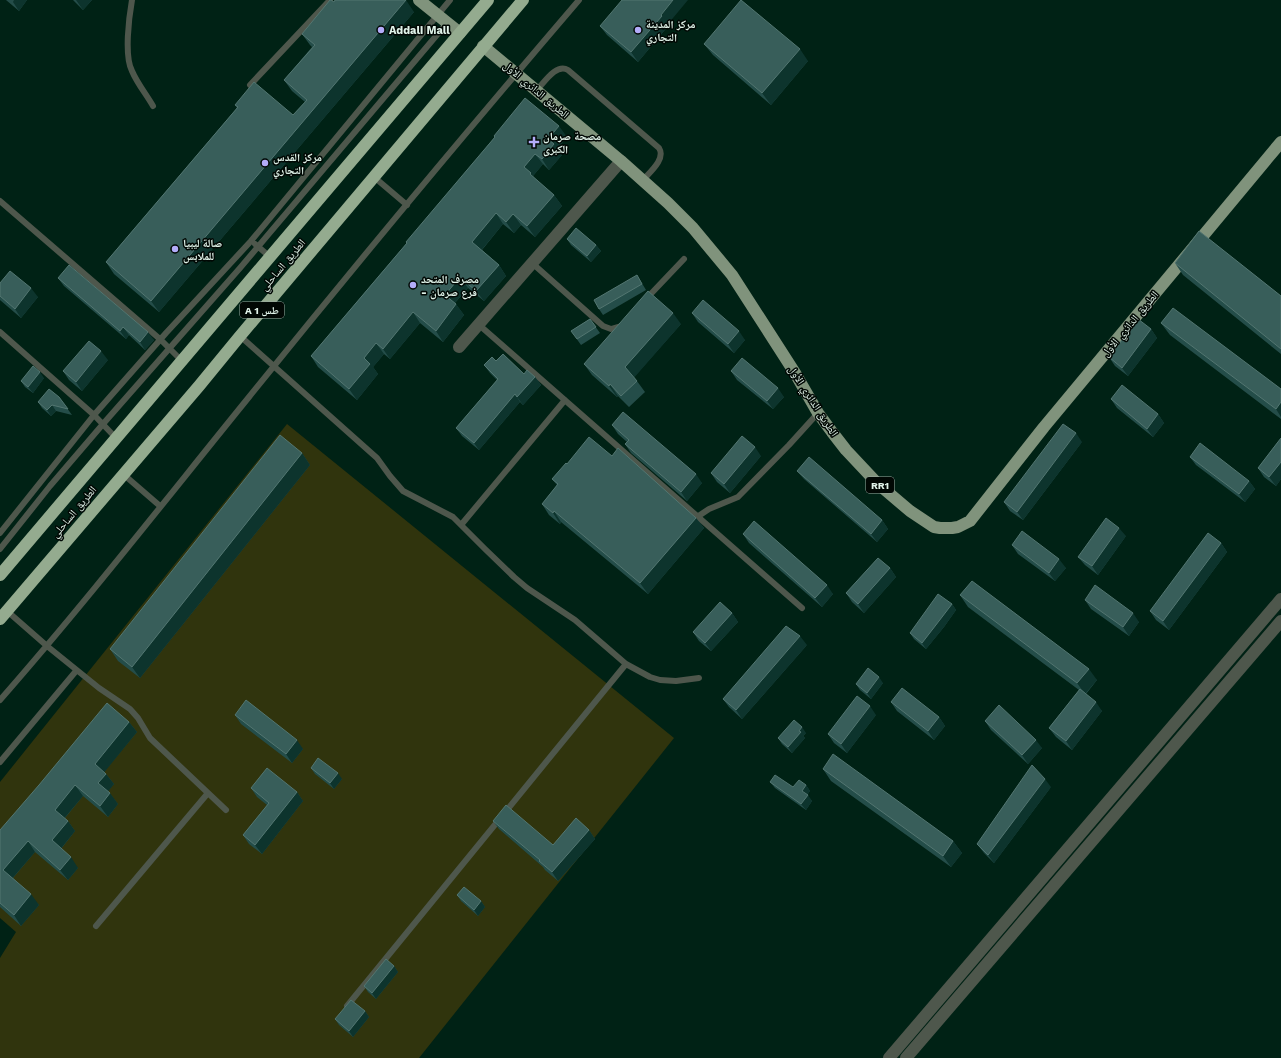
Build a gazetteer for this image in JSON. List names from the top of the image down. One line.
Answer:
{"streets":{"highway":["الطريق الساحلي","A 1 طس"],"main road":["الطريق الدائري الأول","RR1"]},"crossings":[["الطريق الدائري الأول","الطريق الساحلي"]],"places":{"other":["Addali Mall","مركز المدينة التجاري","مركز القدس التجاري","صالة ليبيا للملابس","مصرف المتحد - فرع صرمان"],"health":["مصحة صرمان الكبرى"]}}
